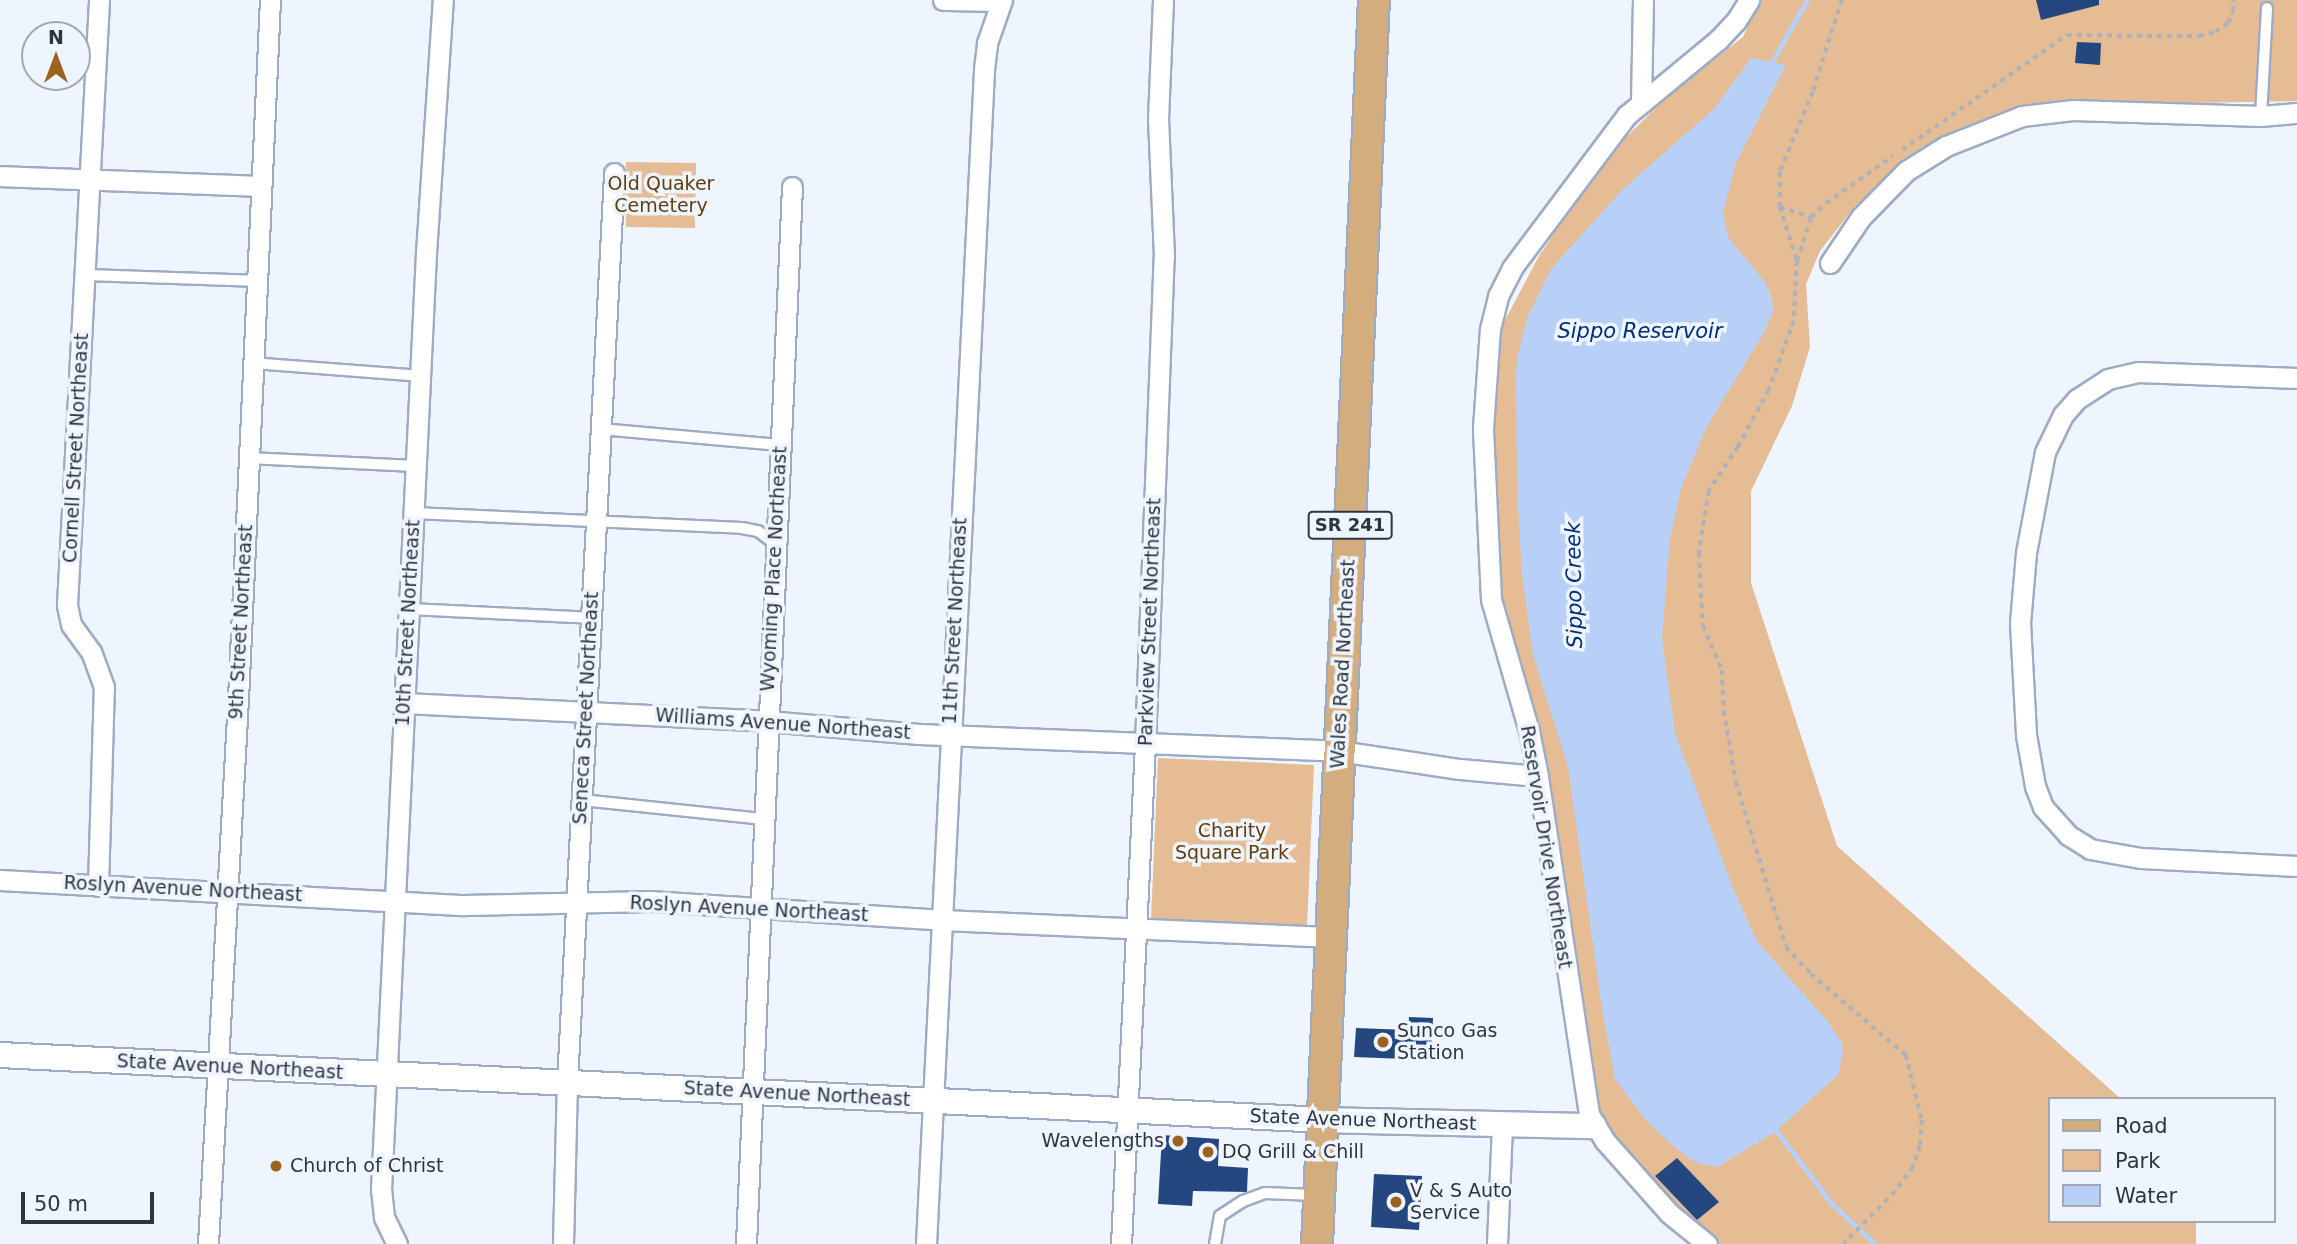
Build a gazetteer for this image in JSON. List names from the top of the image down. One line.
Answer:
{"streets":{"main road":["SR 241","Wales Road Northeast"],"street":["Cornell Street Northeast","Wyoming Place Northeast","11th Street Northeast","9th Street Northeast","Parkview Street Northeast","10th Street Northeast","Seneca Street Northeast","Williams Avenue Northeast","Reservoir Drive Northeast","Roslyn Avenue Northeast","State Avenue Northeast"]},"crossings":[["Cornell Street Northeast","Roslyn Avenue Northeast"],["Wyoming Place Northeast","Williams Avenue Northeast"],["Wyoming Place Northeast","Roslyn Avenue Northeast"],["Wyoming Place Northeast","State Avenue Northeast"],["11th Street Northeast","Williams Avenue Northeast"],["11th Street Northeast","Roslyn Avenue Northeast"],["11th Street Northeast","State Avenue Northeast"],["9th Street Northeast","Roslyn Avenue Northeast"],["9th Street Northeast","State Avenue Northeast"],["Parkview Street Northeast","Williams Avenue Northeast"],["Parkview Street Northeast","Roslyn Avenue Northeast"],["Parkview Street Northeast","State Avenue Northeast"],["10th Street Northeast","Williams Avenue Northeast"],["10th Street Northeast","Roslyn Avenue Northeast"],["10th Street Northeast","State Avenue Northeast"],["Wales Road Northeast","Williams Avenue Northeast"],["Wales Road Northeast","Roslyn Avenue Northeast"],["Wales Road Northeast","State Avenue Northeast"],["Seneca Street Northeast","Williams Avenue Northeast"],["Seneca Street Northeast","Roslyn Avenue Northeast"],["Seneca Street Northeast","State Avenue Northeast"],["Williams Avenue Northeast","Reservoir Drive Northeast"],["Reservoir Drive Northeast","State Avenue Northeast"]],"water":["Sippo Reservoir","Sippo Creek"],"parks":["Old Quaker Cemetery","Charity Square Park"],"places":["Sunco Gas Station","Wavelengths","DQ Grill & Chill","Church of Christ","V & S Auto Service"],"legend":["Road","Park","Water"],"scale_bar":"50 m","north":"top"}
